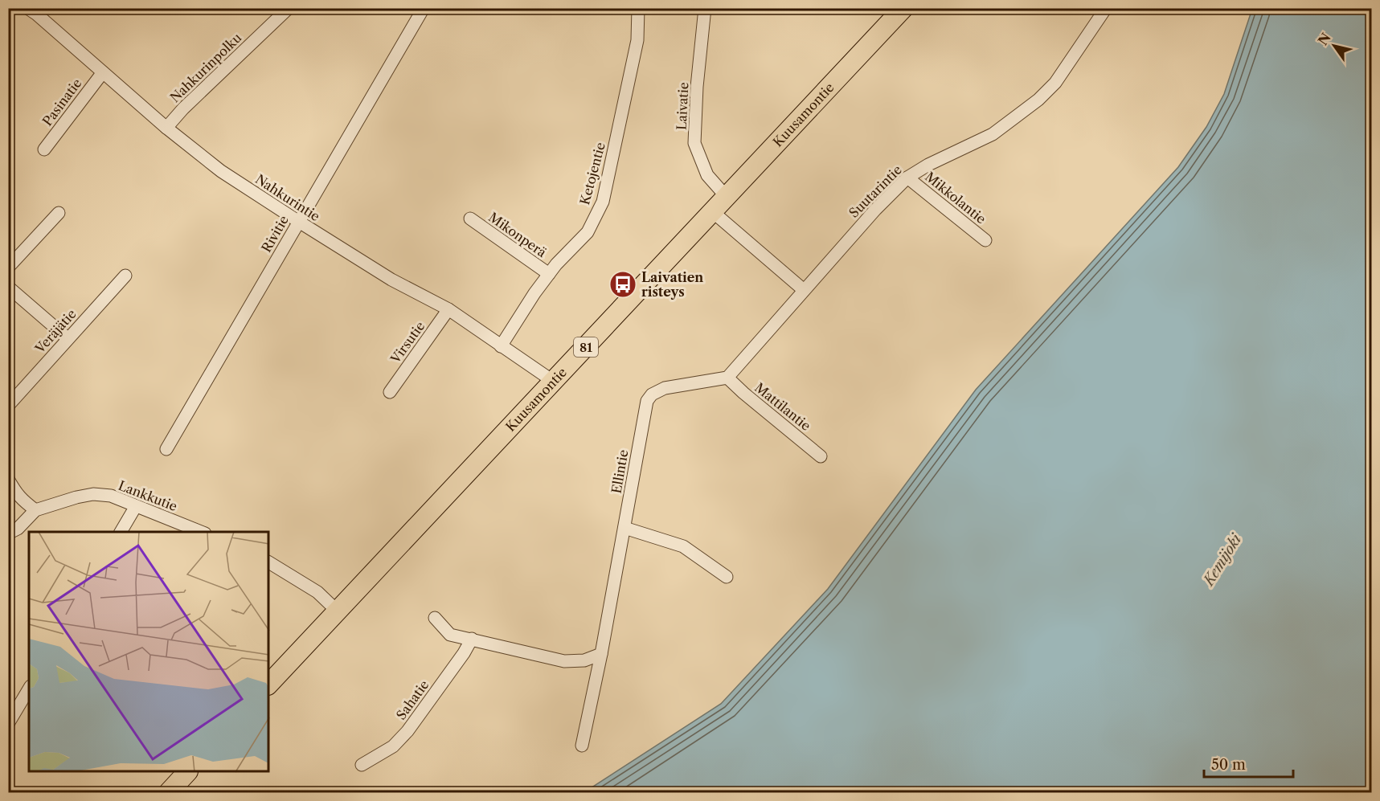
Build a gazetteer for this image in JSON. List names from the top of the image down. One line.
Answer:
{"streets":{"main road":["Kuusamontie","81"],"street":["Nahkurinpolku","Pasinatie","Laivatie","Ketojentie","Suutarintie","Nahkurintie","Mikkolantie","Rivitie","Mikonperä","Veräjätie","Virsutie","Mattilantie","Ellintie","Lankkutie","Sahatie"]},"crossings":[["Nahkurinpolku","Nahkurintie"],["Pasinatie","Nahkurintie"],["Laivatie","Kuusamontie"],["Kuusamontie","Nahkurintie"],["Ketojentie","Nahkurintie"],["Ketojentie","Mikonperä"],["Suutarintie","Mikkolantie"],["Nahkurintie","Rivitie"],["Nahkurintie","Virsutie"],["Mattilantie","Ellintie"]],"water":["Kemijoki"],"places":{"bus stop":["Laivatien risteys"]},"scale_bar":"50 m","north":"top left"}
